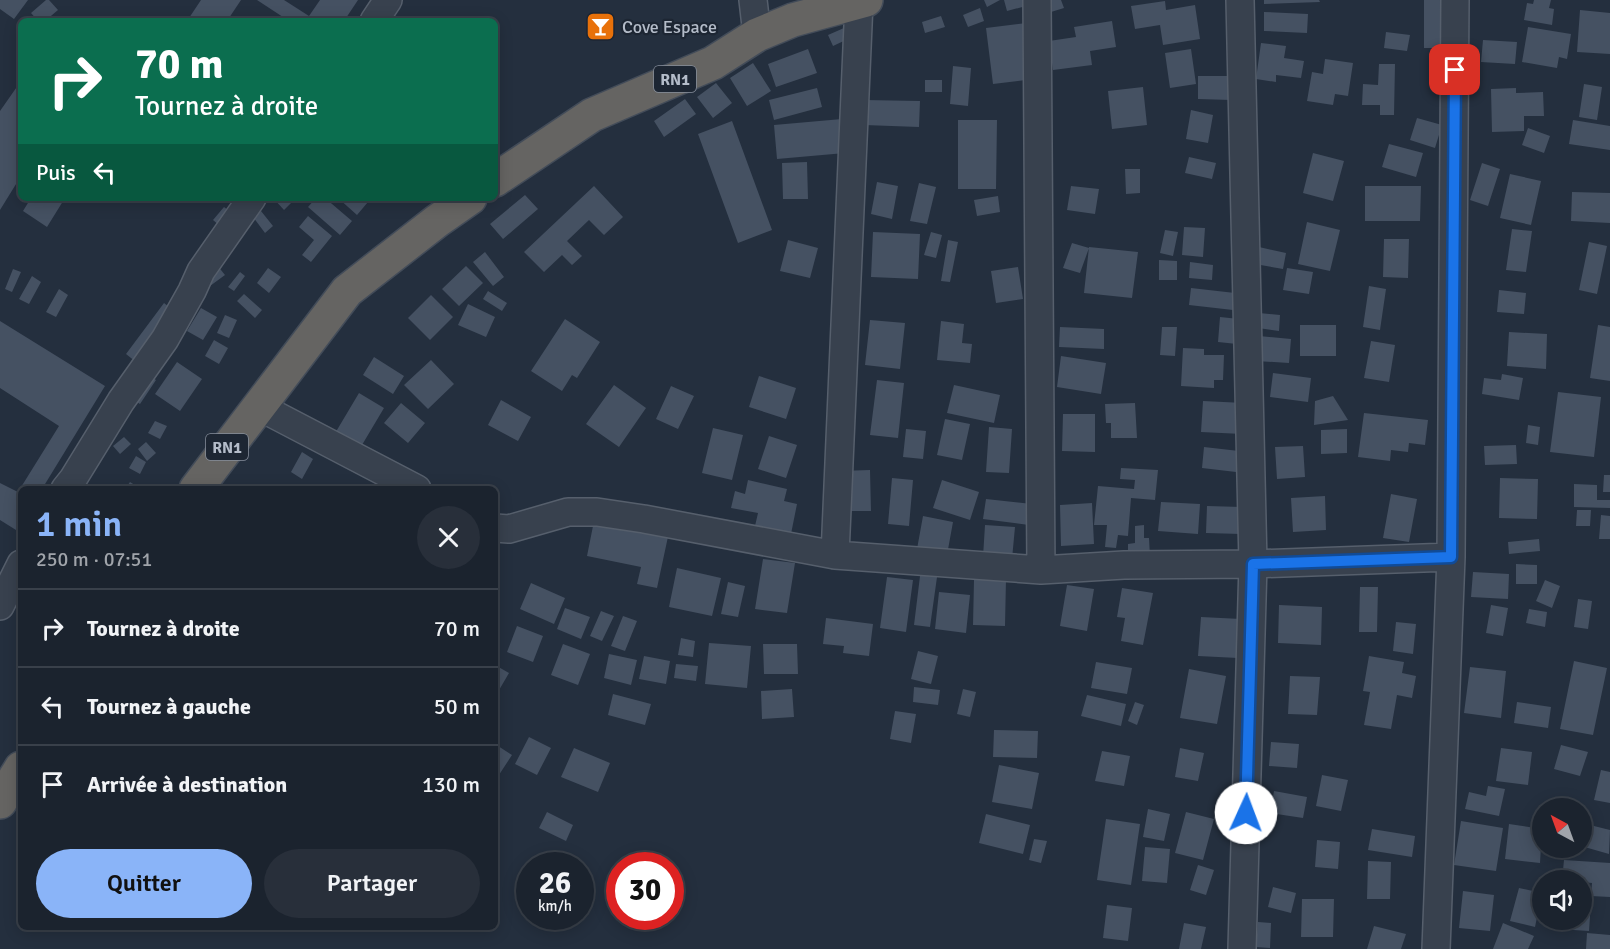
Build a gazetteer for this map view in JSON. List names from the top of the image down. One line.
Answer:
{"streets":{"highway":["RN1"]},"places":{"bar":["Cove Espace"]},"north":"top left","page":{"turn":["70 m","Tournez à droite"],"then":"Puis","heading":["1 min","250 m · 07:51"],"list":[{"name":"Tournez à droite","value":"70 m"},{"name":"Tournez à gauche","value":"50 m"},{"name":"Arrivée à destination","value":"130 m"}],"buttons":["Quitter","Partager"],"speed":"26 km/h","limit":"30"}}
